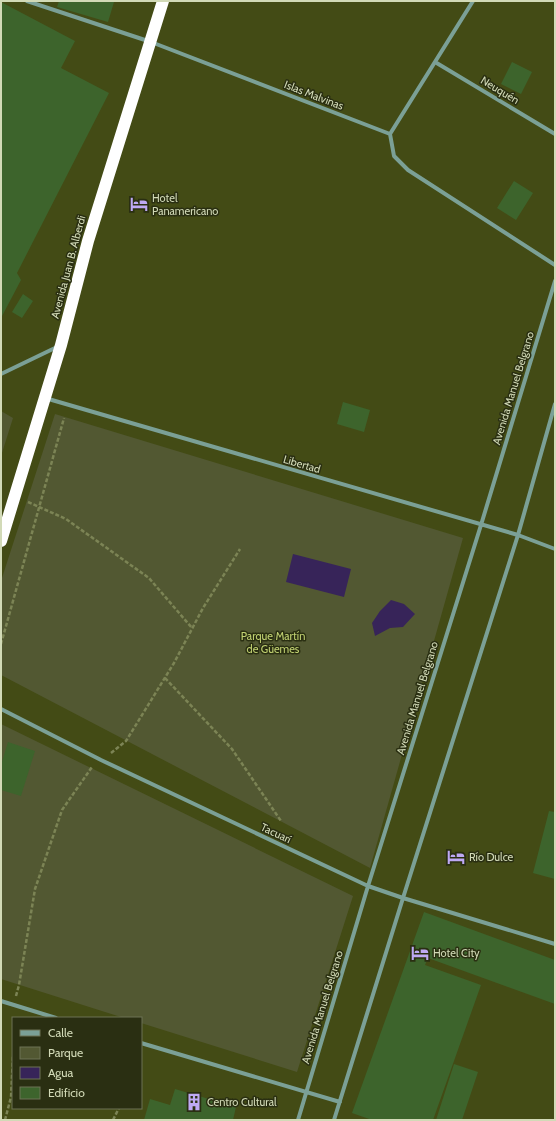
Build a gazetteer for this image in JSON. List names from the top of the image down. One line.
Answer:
{"streets":{"highway":["Avenida Juan B. Alberdi"],"street":["Neuquén","Islas Malvinas","Avenida Manuel Belgrano","Libertad","Tacuarí"]},"crossings":[["Islas Malvinas","Avenida Juan B. Alberdi"],["Avenida Juan B. Alberdi","Libertad"],["Avenida Manuel Belgrano","Libertad"],["Avenida Manuel Belgrano","Tacuarí"]],"parks":["Parque Martín de Güemes"],"places":{"hotel":["Hotel Panamericano","Río Dulce","Hotel City"],"building":["Centro Cultural"]},"legend":["Calle","Parque","Agua","Edificio"]}
